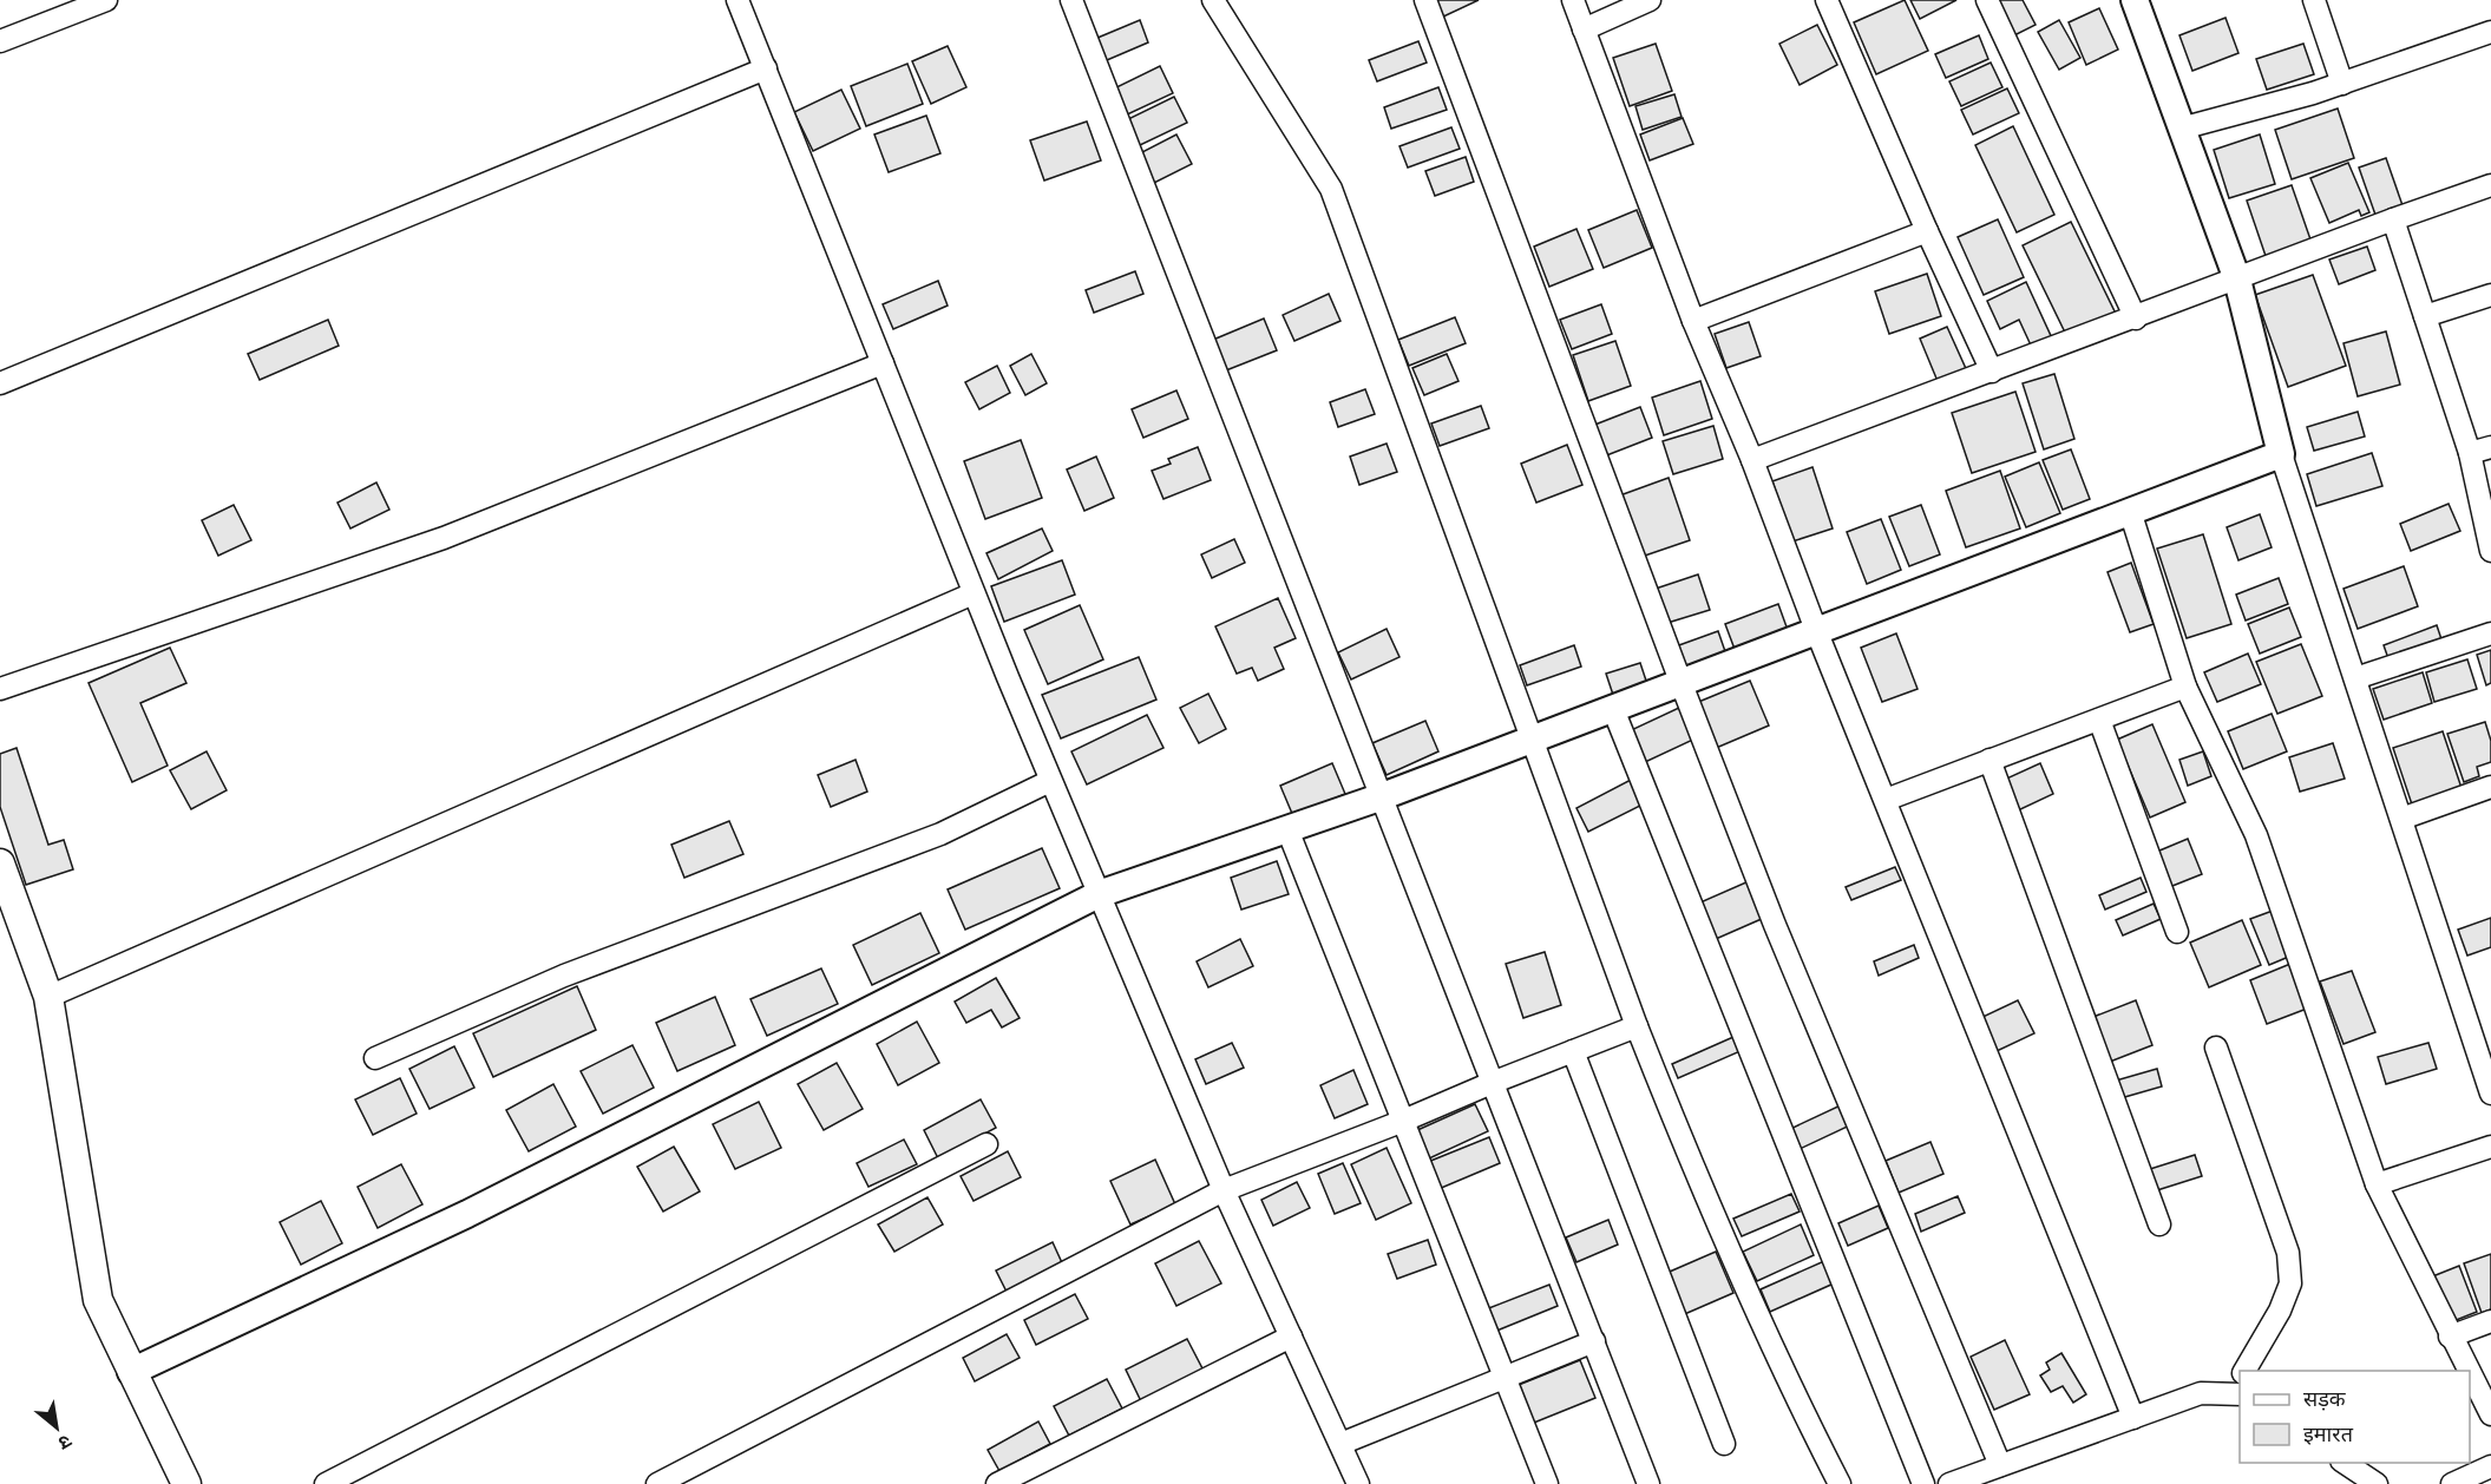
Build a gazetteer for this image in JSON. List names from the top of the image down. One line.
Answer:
{"legend":["सड़क","इमारत"],"north":"bottom right"}
